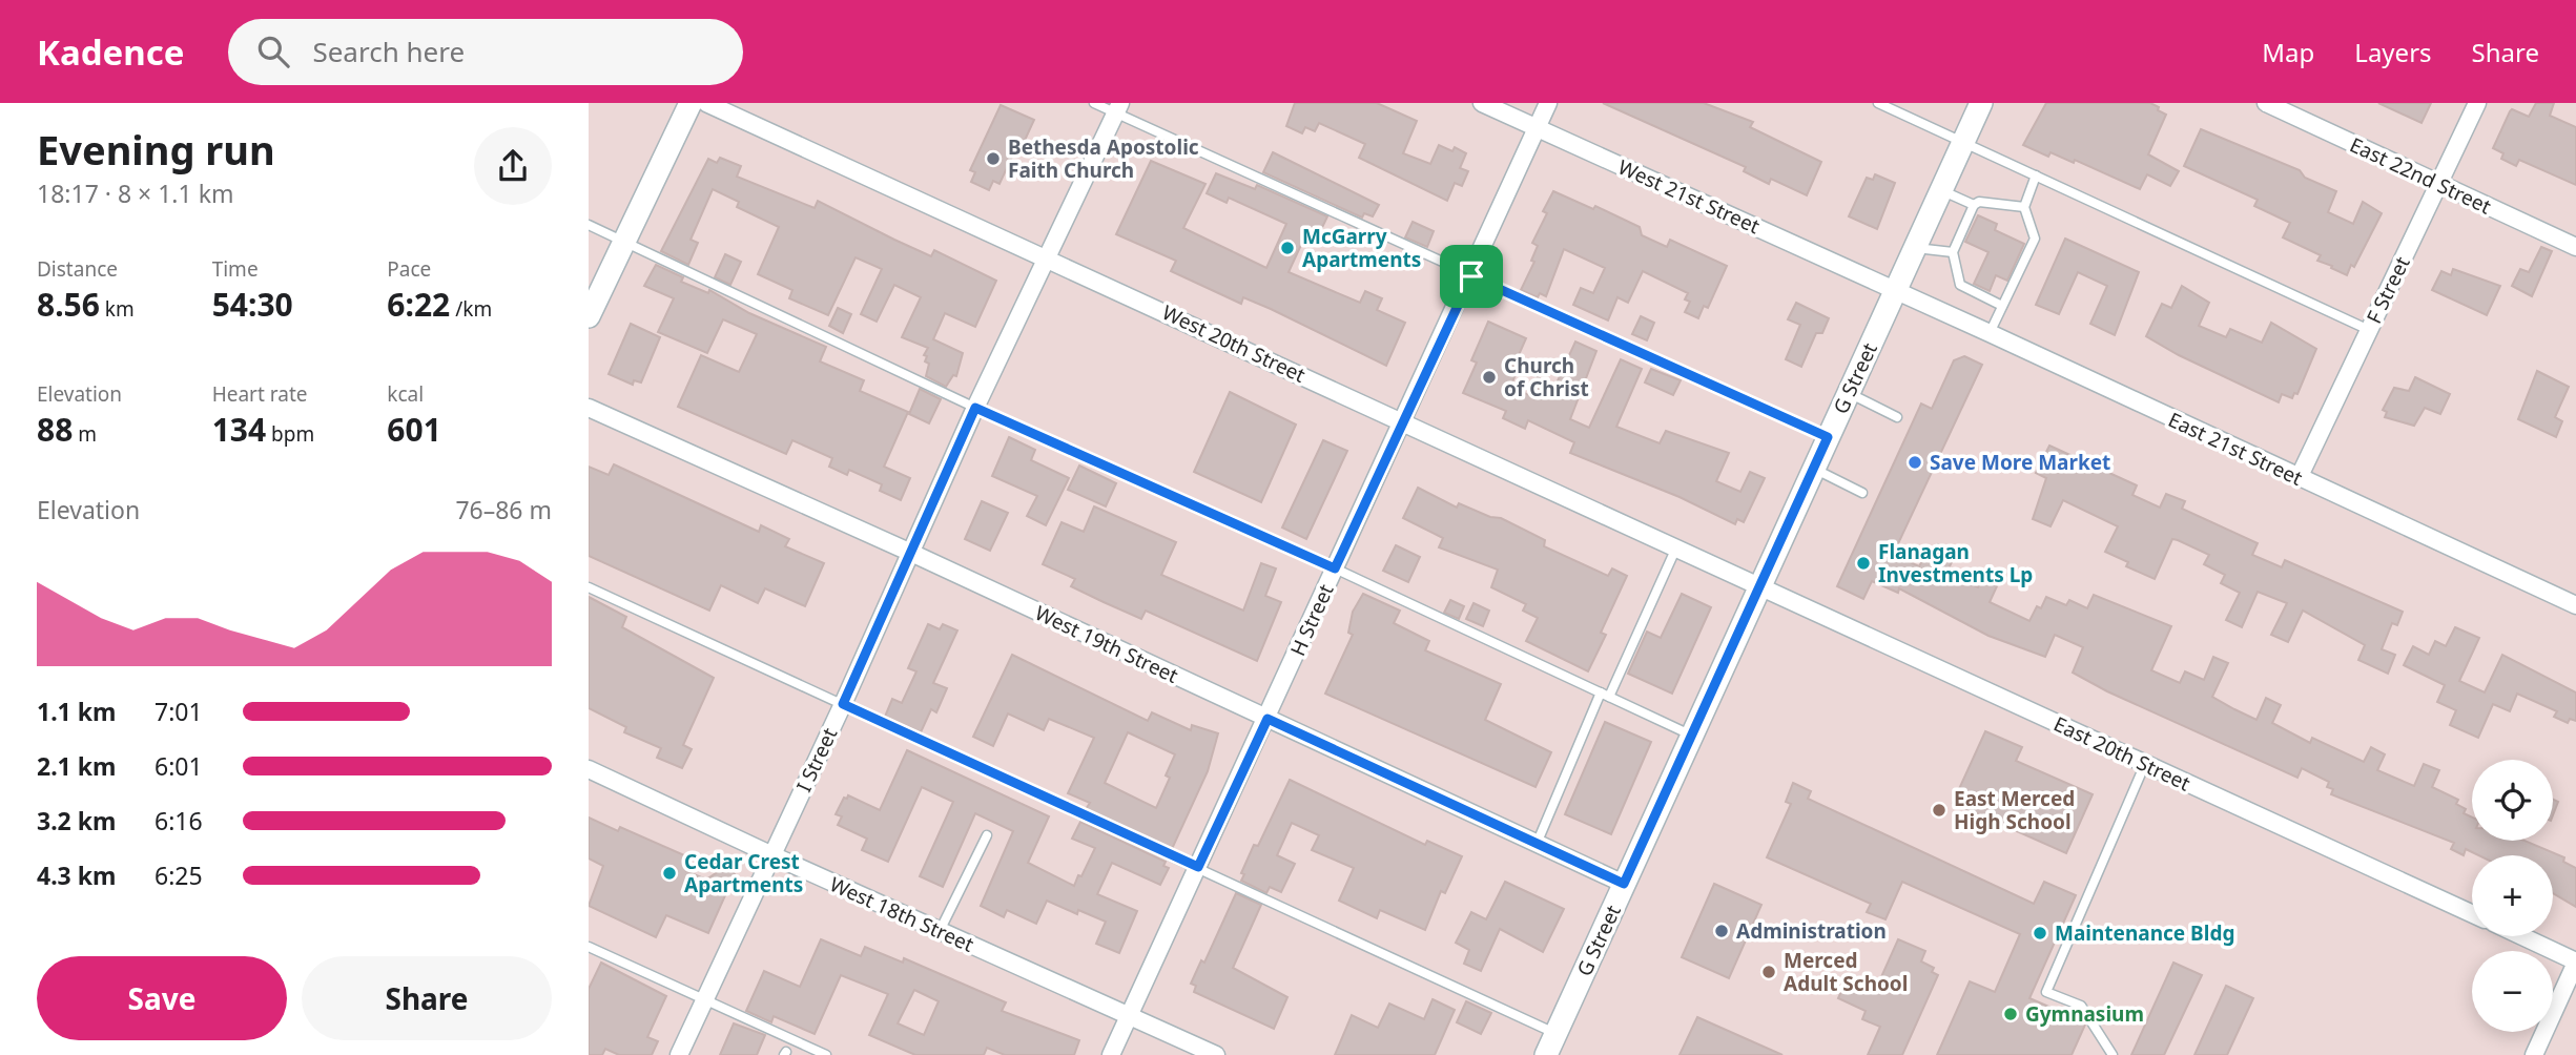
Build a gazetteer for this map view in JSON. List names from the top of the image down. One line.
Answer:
{"streets":{"main road":["G Street"],"street":["East 22nd Street","West 21st Street","F Street","West 20th Street","East 21st Street","H Street","West 19th Street","East 20th Street","I Street","West 18th Street"]},"crossings":[["East 22nd Street","F Street"],["West 21st Street","G Street"],["West 21st Street","East 21st Street"],["West 21st Street","H Street"],["F Street","East 21st Street"],["West 20th Street","G Street"],["West 20th Street","H Street"],["West 20th Street","East 20th Street"],["West 20th Street","I Street"],["G Street","East 21st Street"],["G Street","West 19th Street"],["G Street","East 20th Street"],["H Street","West 19th Street"],["H Street","West 18th Street"],["West 19th Street","I Street"],["I Street","West 18th Street"]],"places":["Bethesda Apostolic Faith Church","McGarry Apartments","Church of Christ","Save More Market","Flanagan Investments Lp","East Merced High School","Cedar Crest Apartments","Administration","Maintenance Bldg","Merced Adult School","Gymnasium"],"page":{"header":"Kadence","search":"Search here","nav":["Map","Layers","Share"],"heading":["Evening run","18:17 · 8 × 1.1 km"],"stats":[["Distance","8.56 km"],["Time","54:30"],["Pace","6:22 /km"],["Elevation","88 m"],["Heart rate","134 bpm"],["kcal","601"]],"chart":["Elevation","76–86 m"],"list":[{"name":"1.1 km","note":"7:01"},{"name":"2.1 km","note":"6:01"},{"name":"3.2 km","note":"6:16"},{"name":"4.3 km","note":"6:25"}],"map_buttons":["+","−"],"buttons":["Save","Share"]}}
